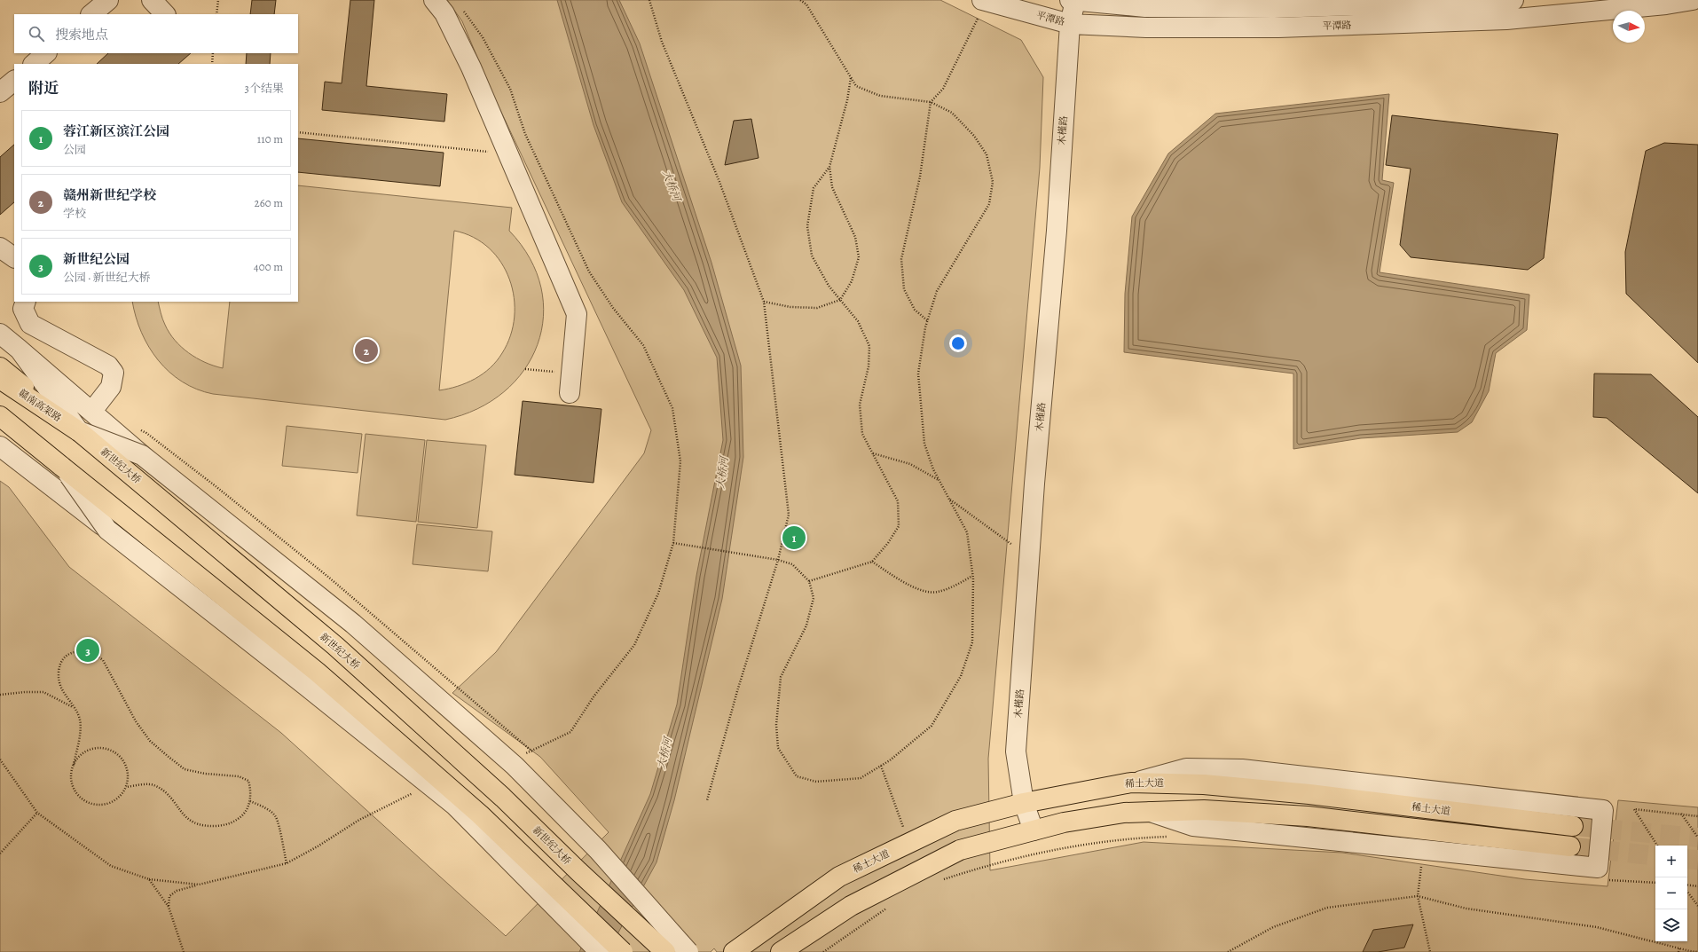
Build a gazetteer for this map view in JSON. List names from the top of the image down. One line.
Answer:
{"streets":{"main road":["赣南高架路","新世纪大桥","稀土大道"],"street":["平潭路","木槿路"]},"crossings":[["平潭路","木槿路"],["木槿路","稀土大道"],["赣南高架路","新世纪大桥"]],"water":["大桥河"],"north":"right","page":{"search":"搜索地点","heading":["附近","3个结果"],"list":[{"mark":"1","name":"蓉江新区滨江公园","note":"公园","value":"110 m"},{"mark":"2","name":"赣州新世纪学校","note":"学校","value":"260 m"},{"mark":"3","name":"新世纪公园","note":"公园 · 新世纪大桥","value":"400 m"}],"pins":["2","1","3"],"map_buttons":["+","−"]}}
